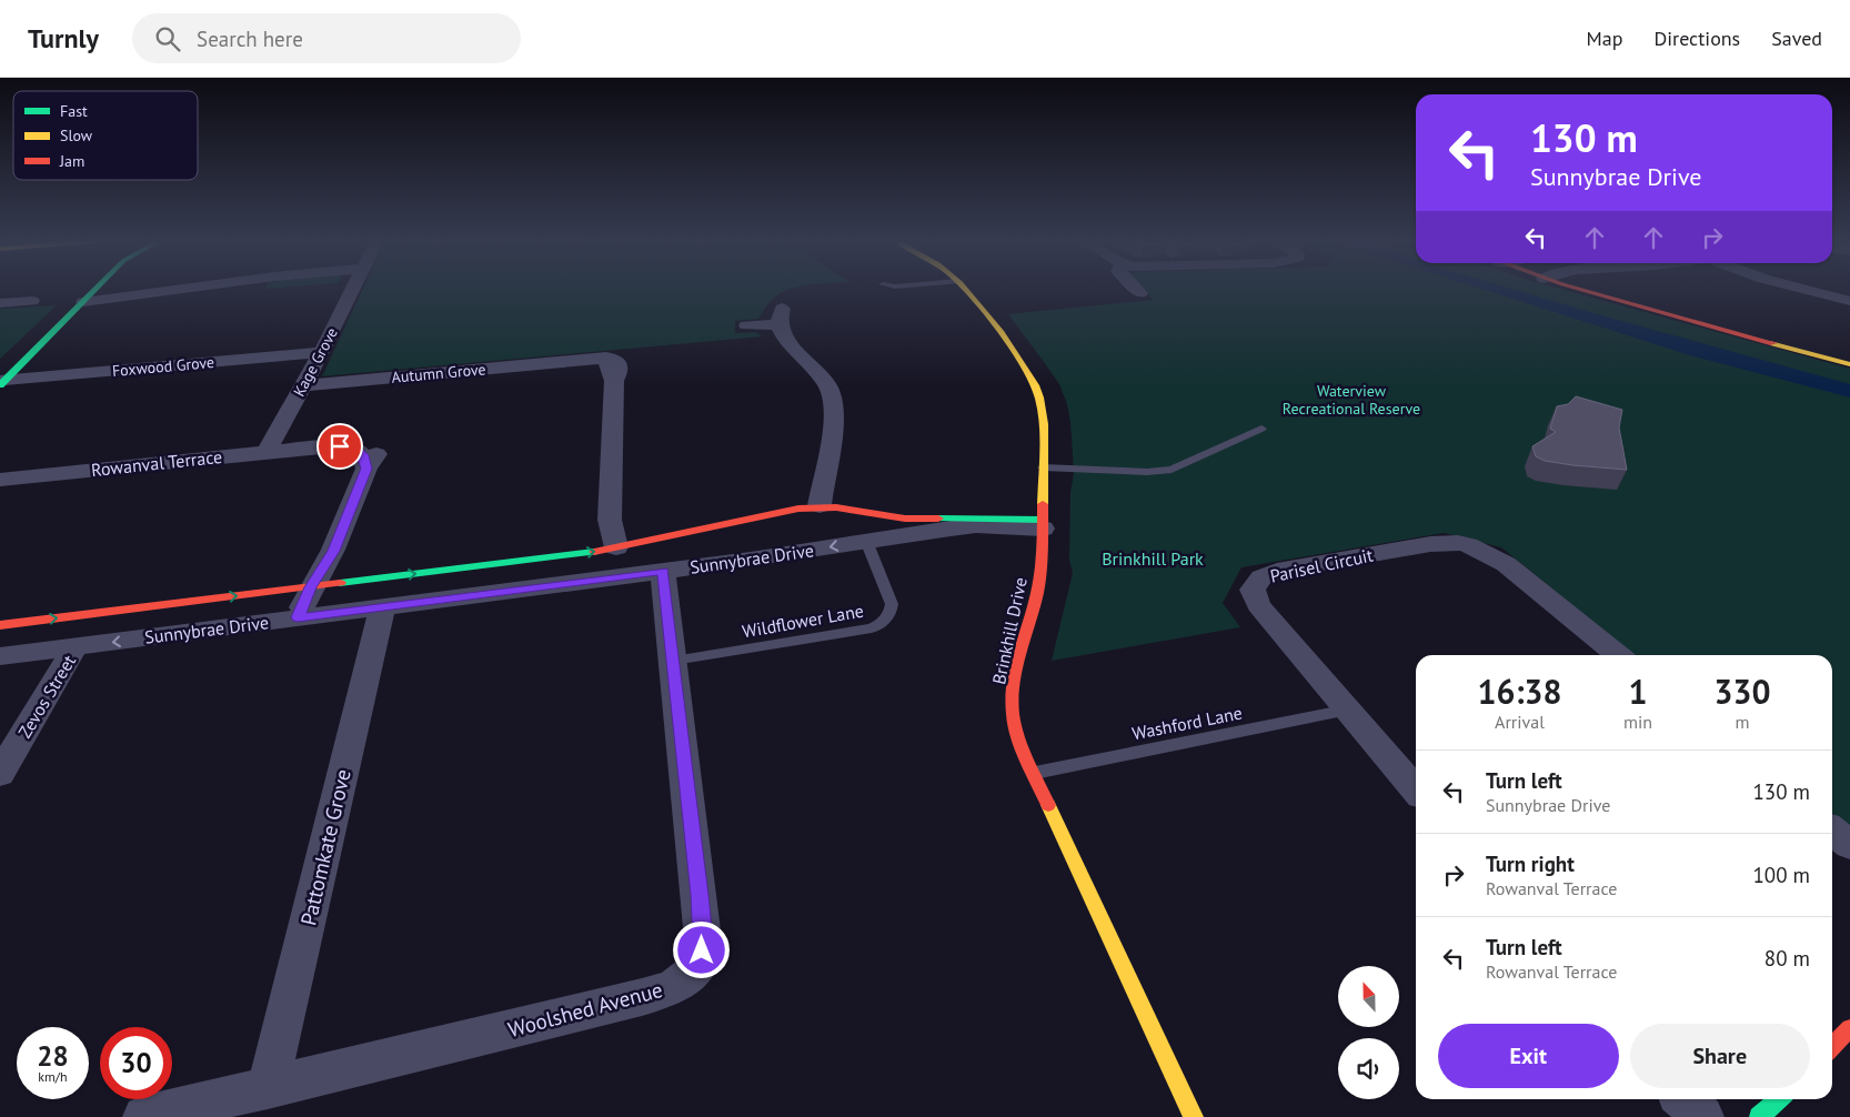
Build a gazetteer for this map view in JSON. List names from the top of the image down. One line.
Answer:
{"streets":{"street":["Kage Grove","Foxwood Grove","Autumn Grove","Rowanval Terrace","Sunnybrae Drive","Parisel Circuit","Brinkhill Drive","Zevos Street","Pattomkate Grove","Woolshed Avenue"],"lane":["Wildflower Lane","Washford Lane"]},"crossings":[["Kage Grove","Foxwood Grove"],["Kage Grove","Autumn Grove"],["Kage Grove","Rowanval Terrace"],["Autumn Grove","Sunnybrae Drive"],["Rowanval Terrace","Sunnybrae Drive"],["Sunnybrae Drive","Wildflower Lane"],["Sunnybrae Drive","Brinkhill Drive"],["Sunnybrae Drive","Zevos Street"],["Sunnybrae Drive","Pattomkate Grove"],["Sunnybrae Drive","Woolshed Avenue"],["Parisel Circuit","Washford Lane"],["Wildflower Lane","Woolshed Avenue"],["Brinkhill Drive","Washford Lane"],["Pattomkate Grove","Woolshed Avenue"]],"parks":["Waterview Recreational Reserve","Brinkhill Park"],"legend":["Fast","Slow","Jam"],"north":"top","page":{"header":"Turnly","search":"Search here","nav":["Map","Directions","Saved"],"turn":["130 m","Sunnybrae Drive"],"eta":["16:38","Arrival","1","min","330","m"],"list":[{"name":"Turn left","note":"Sunnybrae Drive","value":"130 m"},{"name":"Turn right","note":"Rowanval Terrace","value":"100 m"},{"name":"Turn left","note":"Rowanval Terrace","value":"80 m"}],"buttons":["Exit","Share"],"speed":"28 km/h","limit":"30"}}
